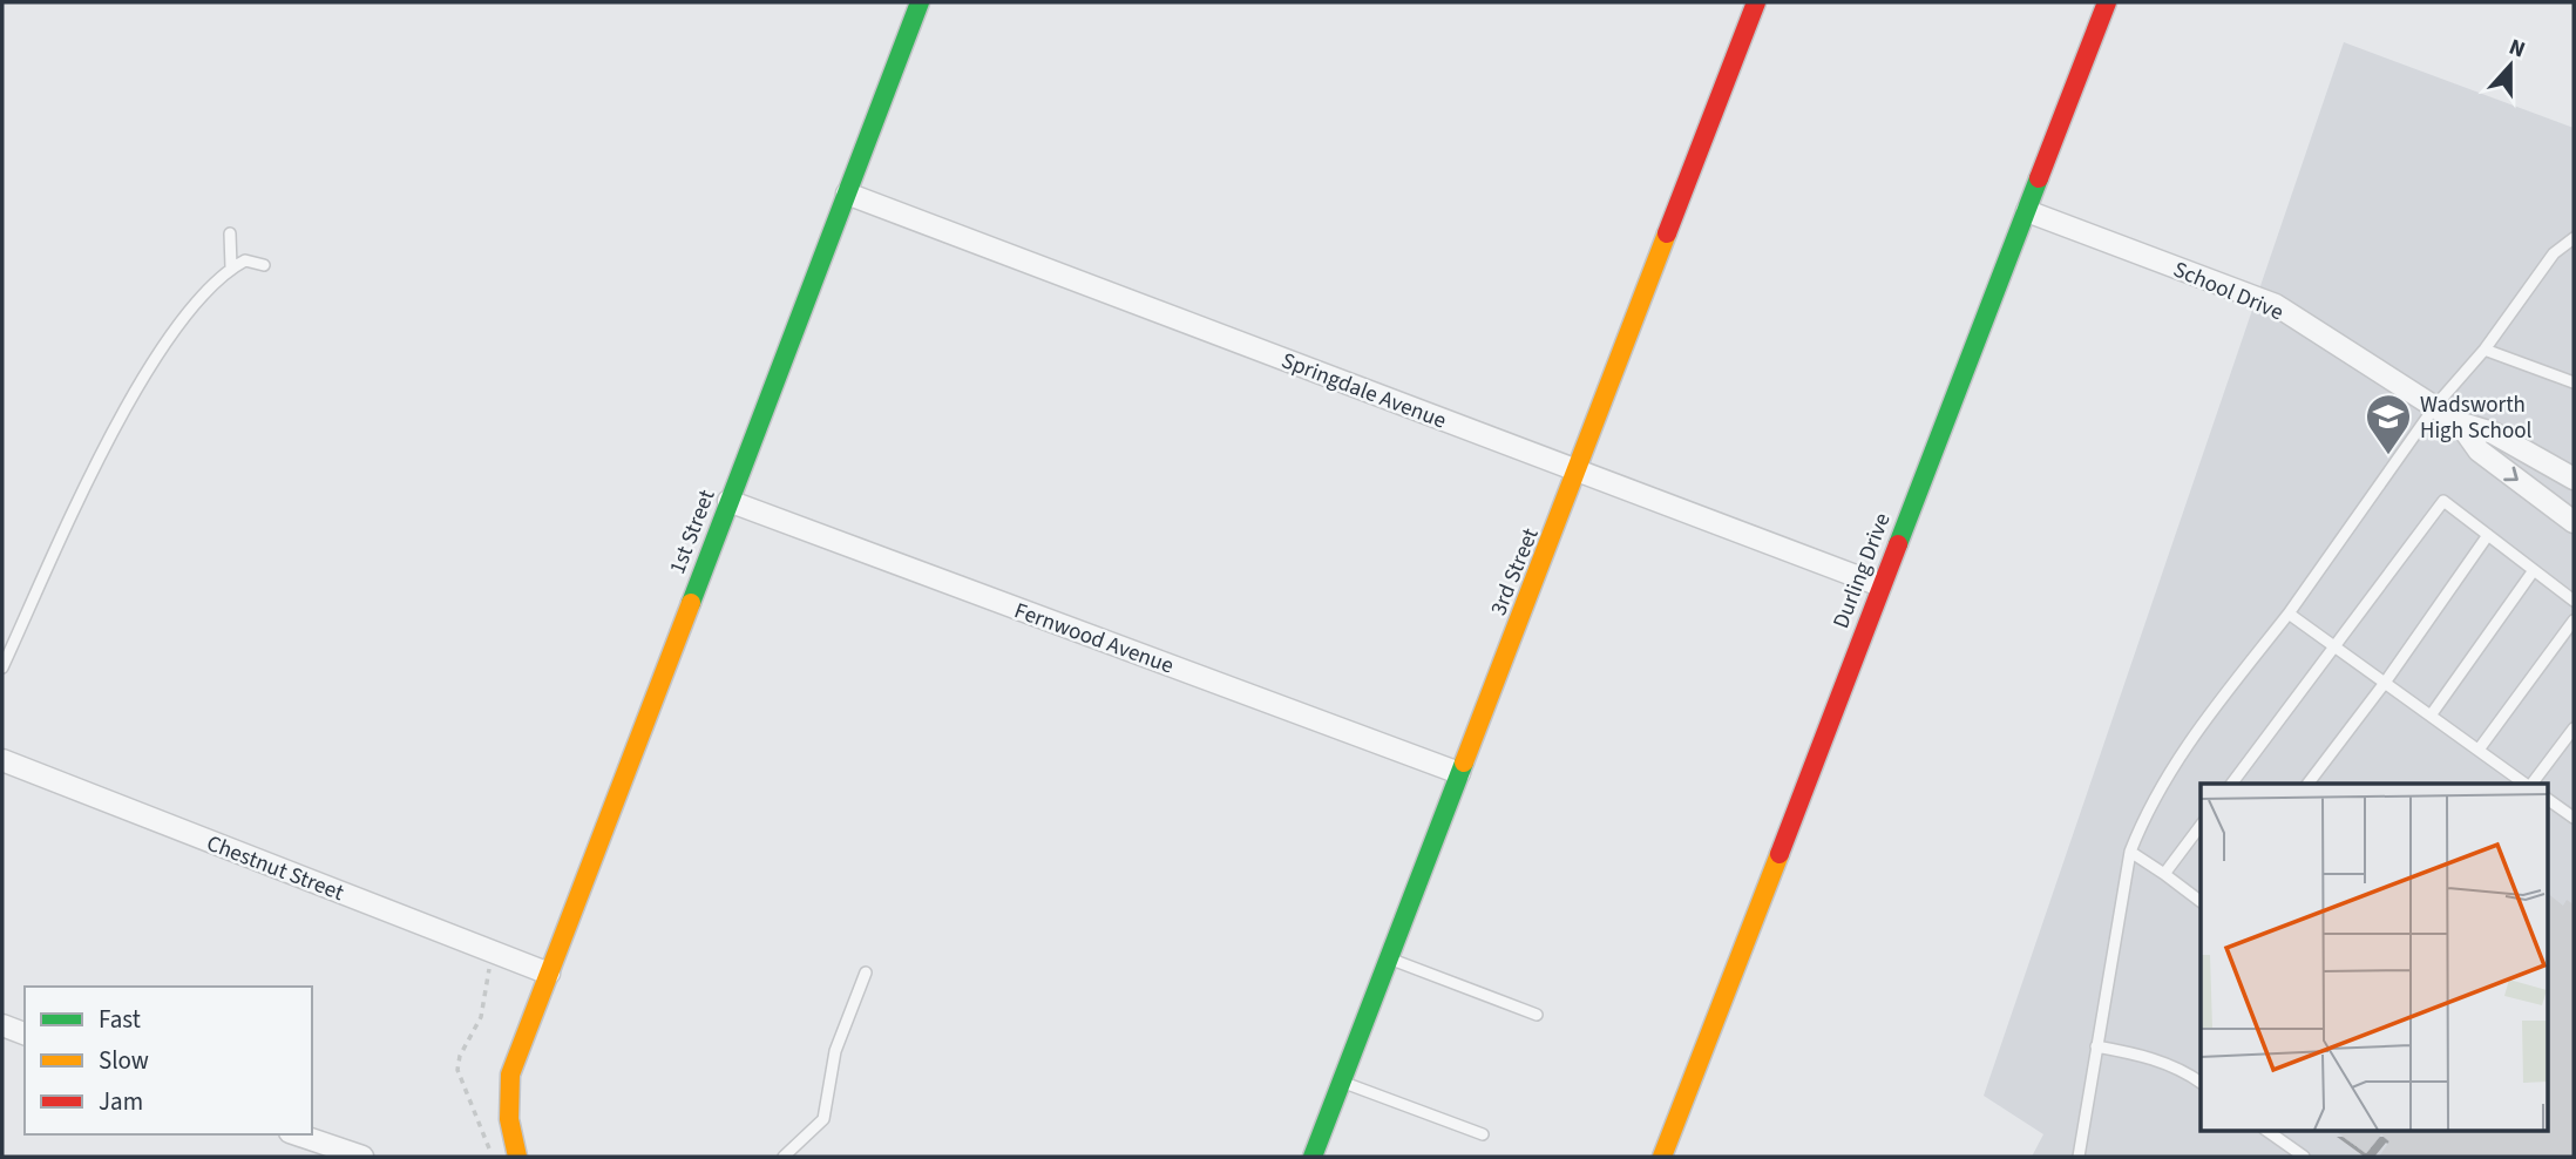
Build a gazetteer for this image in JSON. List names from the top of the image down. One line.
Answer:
{"streets":{"street":["School Drive","Springdale Avenue","1st Street","Durling Drive","3rd Street","Fernwood Avenue","Chestnut Street"]},"crossings":[["School Drive","Durling Drive"],["Springdale Avenue","1st Street"],["Springdale Avenue","Durling Drive"],["Springdale Avenue","3rd Street"],["1st Street","Fernwood Avenue"],["1st Street","Chestnut Street"],["3rd Street","Fernwood Avenue"]],"places":{"school or university":["Wadsworth High School"]},"legend":["Fast","Slow","Jam"],"north":"top"}
